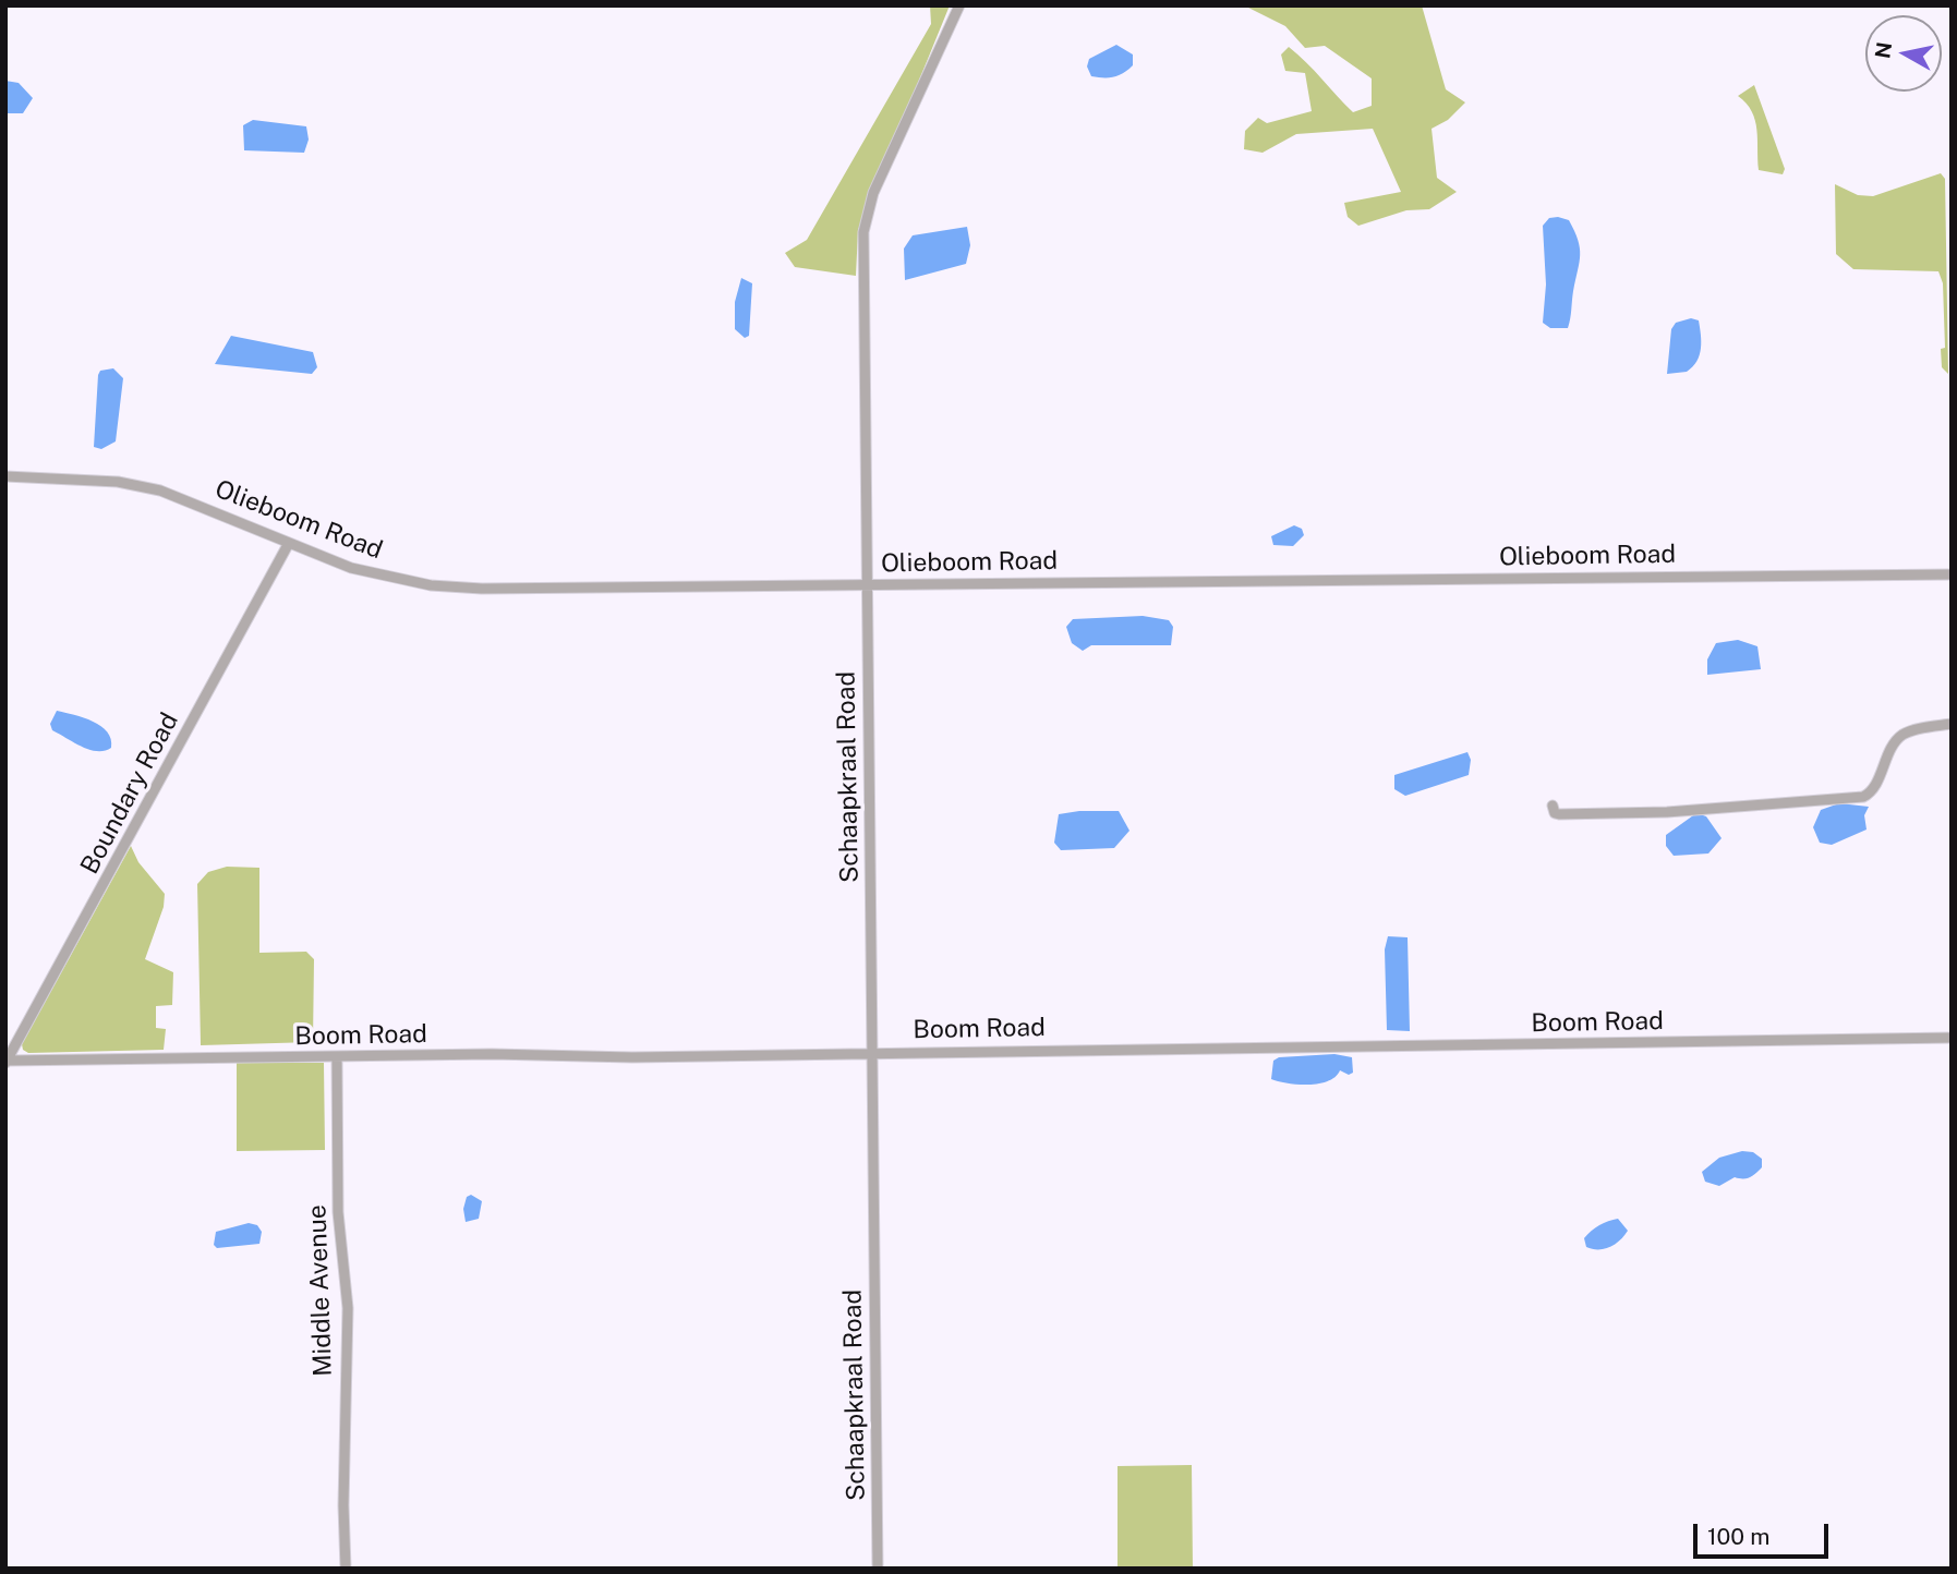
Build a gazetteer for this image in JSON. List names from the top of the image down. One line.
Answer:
{"streets":{"street":["Olieboom Road","Schaapkraal Road","Boundary Road","Boom Road","Middle Avenue"]},"crossings":[["Olieboom Road","Schaapkraal Road"],["Olieboom Road","Boundary Road"],["Schaapkraal Road","Boom Road"],["Boundary Road","Boom Road"],["Boom Road","Middle Avenue"]],"scale_bar":"100 m","north":"left"}
